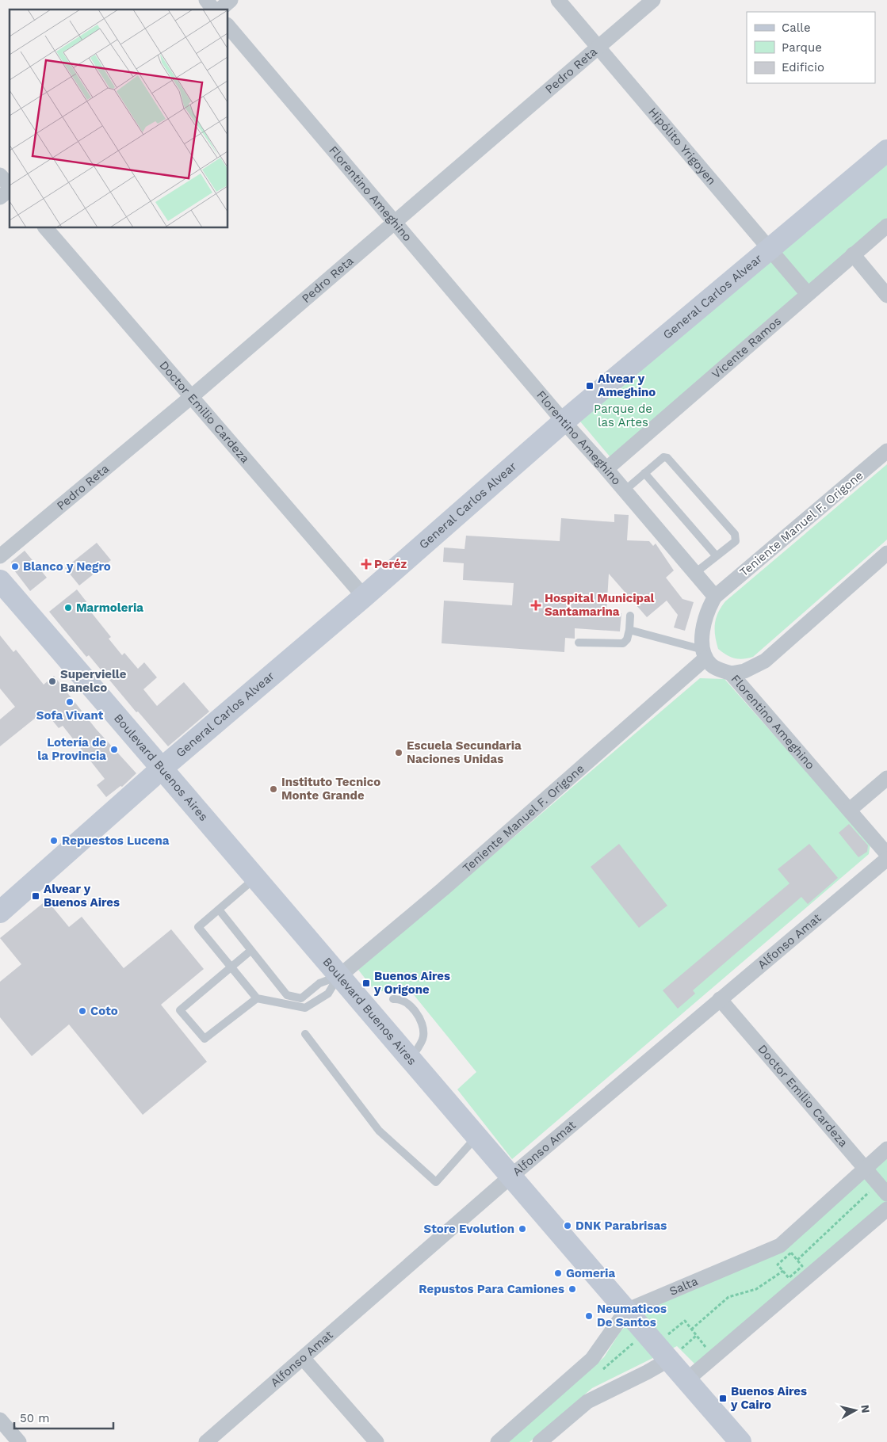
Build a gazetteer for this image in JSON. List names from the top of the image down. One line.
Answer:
{"streets":{"street":["Pedro Reta","Hipólito Yrigoyen","Florentino Ameghino","General Carlos Alvear","Vicente Ramos","Doctor Emilio Cardeza","Teniente Manuel F. Origone","Boulevard Buenos Aires","Alfonso Amat","Salta"]},"crossings":[["Pedro Reta","Hipólito Yrigoyen"],["Pedro Reta","Florentino Ameghino"],["Pedro Reta","Doctor Emilio Cardeza"],["Hipólito Yrigoyen","General Carlos Alvear"],["Hipólito Yrigoyen","Vicente Ramos"],["Florentino Ameghino","General Carlos Alvear"],["Florentino Ameghino","Vicente Ramos"],["Florentino Ameghino","Teniente Manuel F. Origone"],["General Carlos Alvear","Doctor Emilio Cardeza"],["General Carlos Alvear","Boulevard Buenos Aires"],["Doctor Emilio Cardeza","Alfonso Amat"],["Doctor Emilio Cardeza","Salta"],["Teniente Manuel F. Origone","Boulevard Buenos Aires"],["Boulevard Buenos Aires","Alfonso Amat"],["Boulevard Buenos Aires","Salta"]],"parks":["Parque de las Artes"],"places":{"transit":["Alvear y Ameghino","Alvear y Buenos Aires","Buenos Aires y Origone","Buenos Aires y Cairo"],"health":["Peréz","Hospital Municipal Santamarina"],"other":["Blanco y Negro","Marmoleria","Supervielle Banelco","Sofa Vivant","Lotería de la Provincia","Escuela Secundaria Naciones Unidas","Instituto Tecnico Monte Grande","Repuestos Lucena","Coto","DNK Parabrisas","Store Evolution","Gomeria","Repustos Para Camiones","Neumaticos De Santos"]},"legend":["Calle","Parque","Edificio"],"scale_bar":"50 m","north":"right"}
